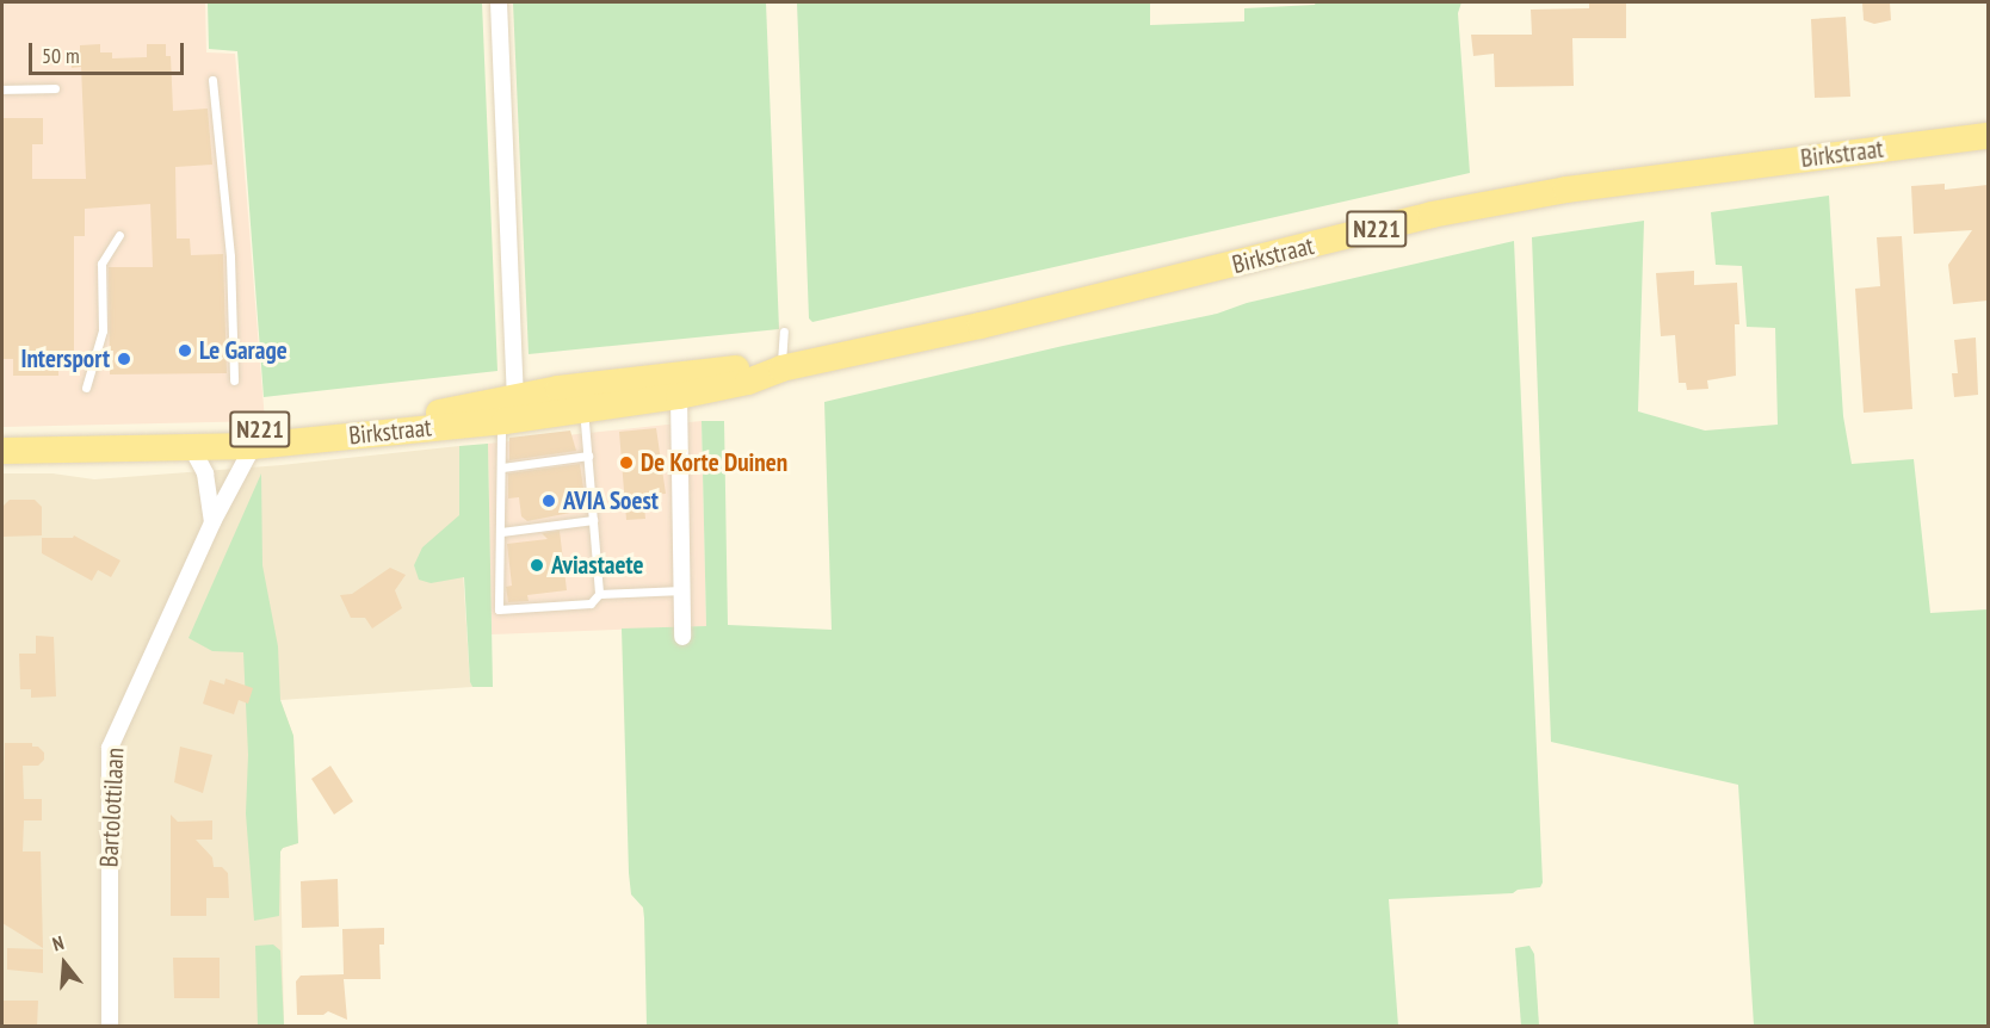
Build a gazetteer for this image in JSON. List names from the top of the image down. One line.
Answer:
{"streets":{"main road":["Birkstraat","N221"],"street":["Bartolottilaan"]},"crossings":[["Birkstraat","Bartolottilaan"]],"places":["Le Garage","Intersport","De Korte Duinen","AVIA Soest","Aviastaete"],"scale_bar":"50 m","north":"top"}
